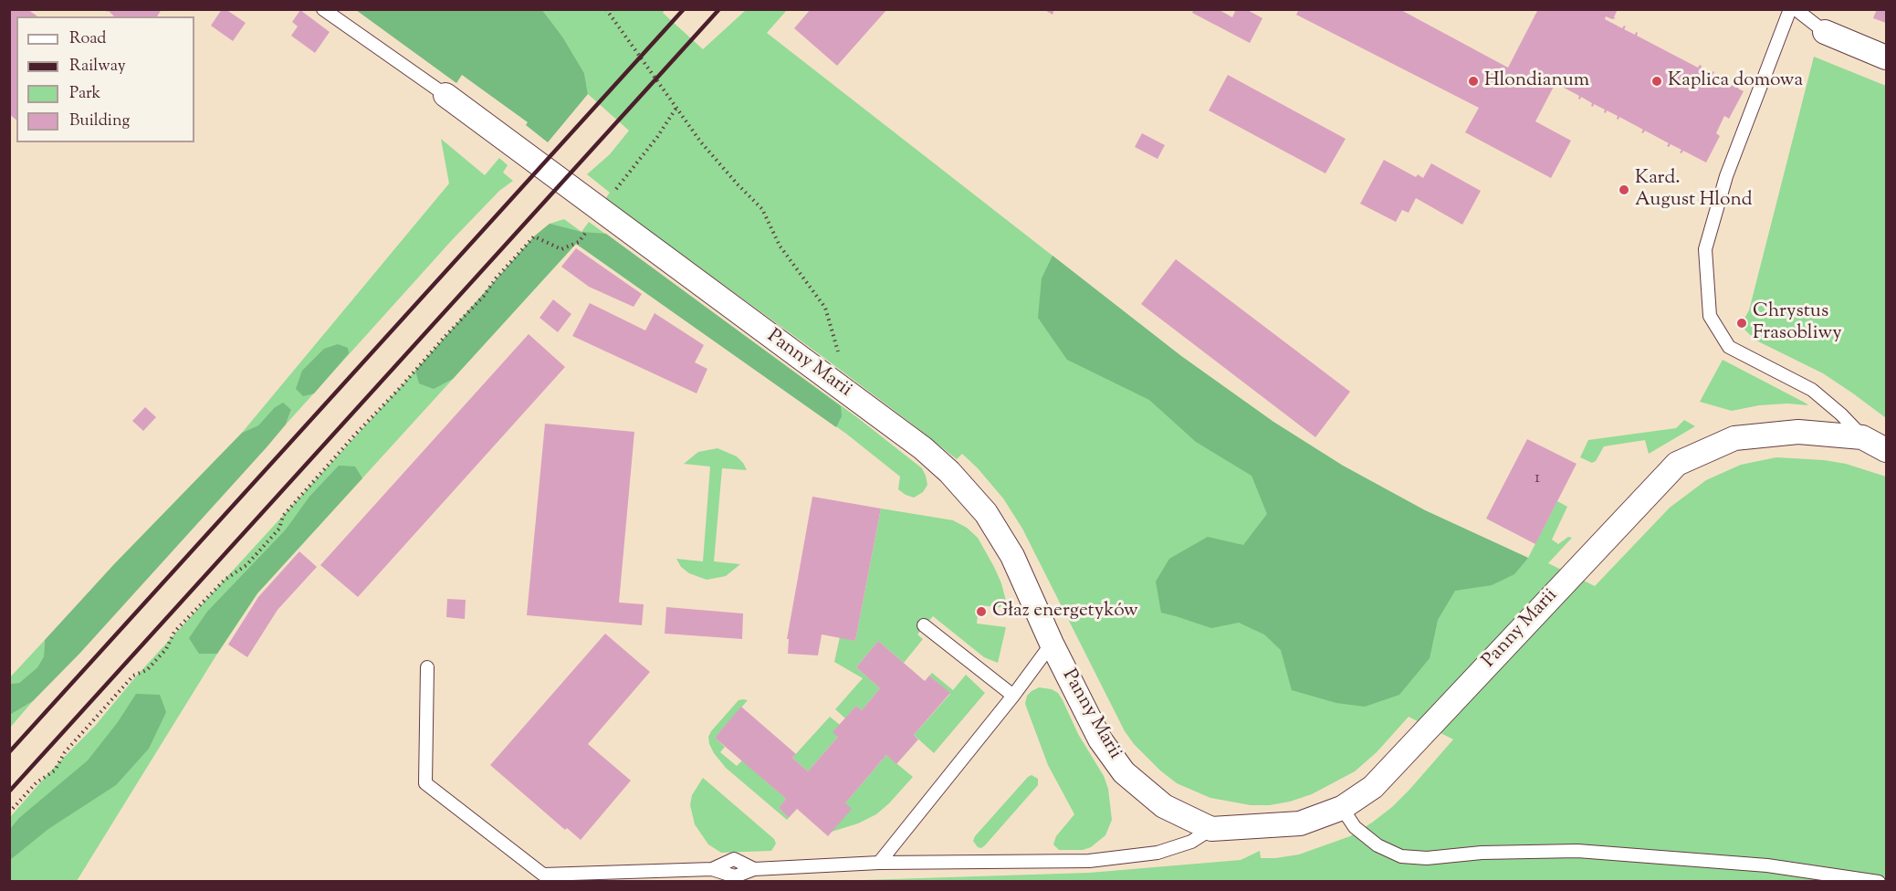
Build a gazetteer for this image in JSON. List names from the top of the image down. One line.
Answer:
{"streets":{"street":["Panny Marii"]},"places":["Hlondianum","Kaplica domowa","Kard. August Hlond","Chrystus Frasobliwy","Głaz energetyków"],"house_numbers":["1"],"legend":["Road","Railway","Park","Building"]}
